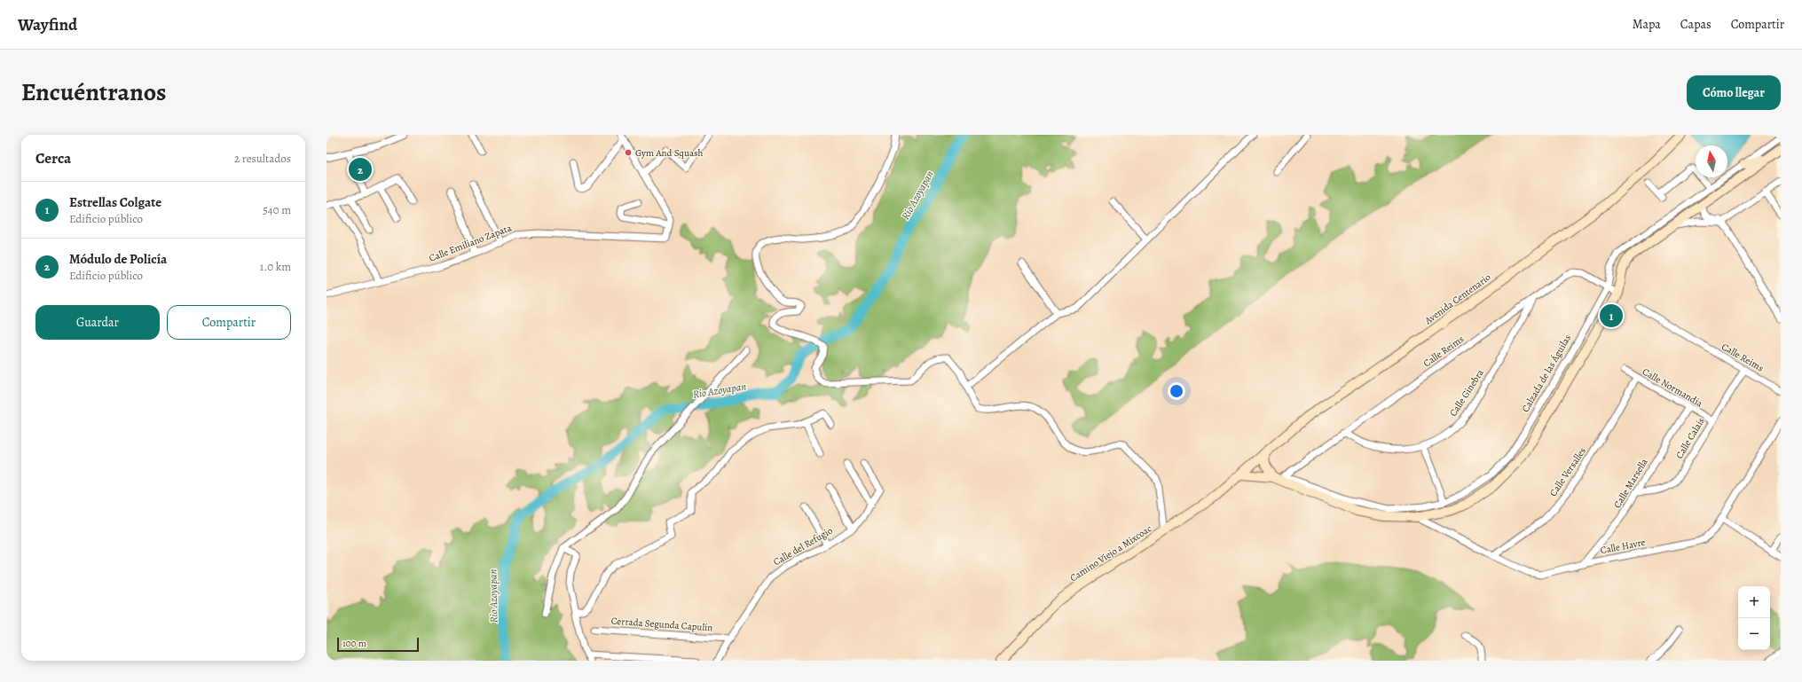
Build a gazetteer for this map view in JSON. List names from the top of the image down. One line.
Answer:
{"streets":{"main road":["Avenida Centenario","Calzada de las Águilas","Camino Viejo a Mixcoac"],"street":["Calle Emiliano Zapata","Calle Reims","Calle Normandia","Calle Ginebra","Calle Calais","Calle Versalles","Calle Marsella","Calle del Refugio","Calle Havre","Cerrada Segunda Capulín"]},"crossings":[["Avenida Centenario","Calzada de las Águilas"],["Avenida Centenario","Camino Viejo a Mixcoac"],["Calle Reims","Calzada de las Águilas"],["Calle Reims","Calle Ginebra"],["Calle Reims","Calle Calais"],["Calzada de las Águilas","Calle Havre"],["Calzada de las Águilas","Camino Viejo a Mixcoac"],["Calle Normandia","Calle Calais"],["Calle Normandia","Calle Versalles"],["Calle Normandia","Calle Marsella"],["Calle Calais","Calle Marsella"],["Calle Versalles","Calle Havre"],["Calle Marsella","Calle Havre"],["Calle del Refugio","Cerrada Segunda Capulín"]],"water":["Rio Azoyapan"],"places":["Gym And Squash"],"scale_bar":"100 m","north":"top","page":{"header":"Wayfind","nav":["Mapa","Capas","Compartir"],"title":"Encuéntranos","buttons":["Cómo llegar",["Guardar","Compartir"]],"heading":["Cerca","2 resultados"],"pins":["2","1"],"list":[{"mark":"1","name":"Estrellas Colgate","note":"Edificio público","value":"540 m"},{"mark":"2","name":"Módulo de Policía","note":"Edificio público","value":"1.0 km"}],"map_buttons":["+","−"],"scale":"100 m"}}
